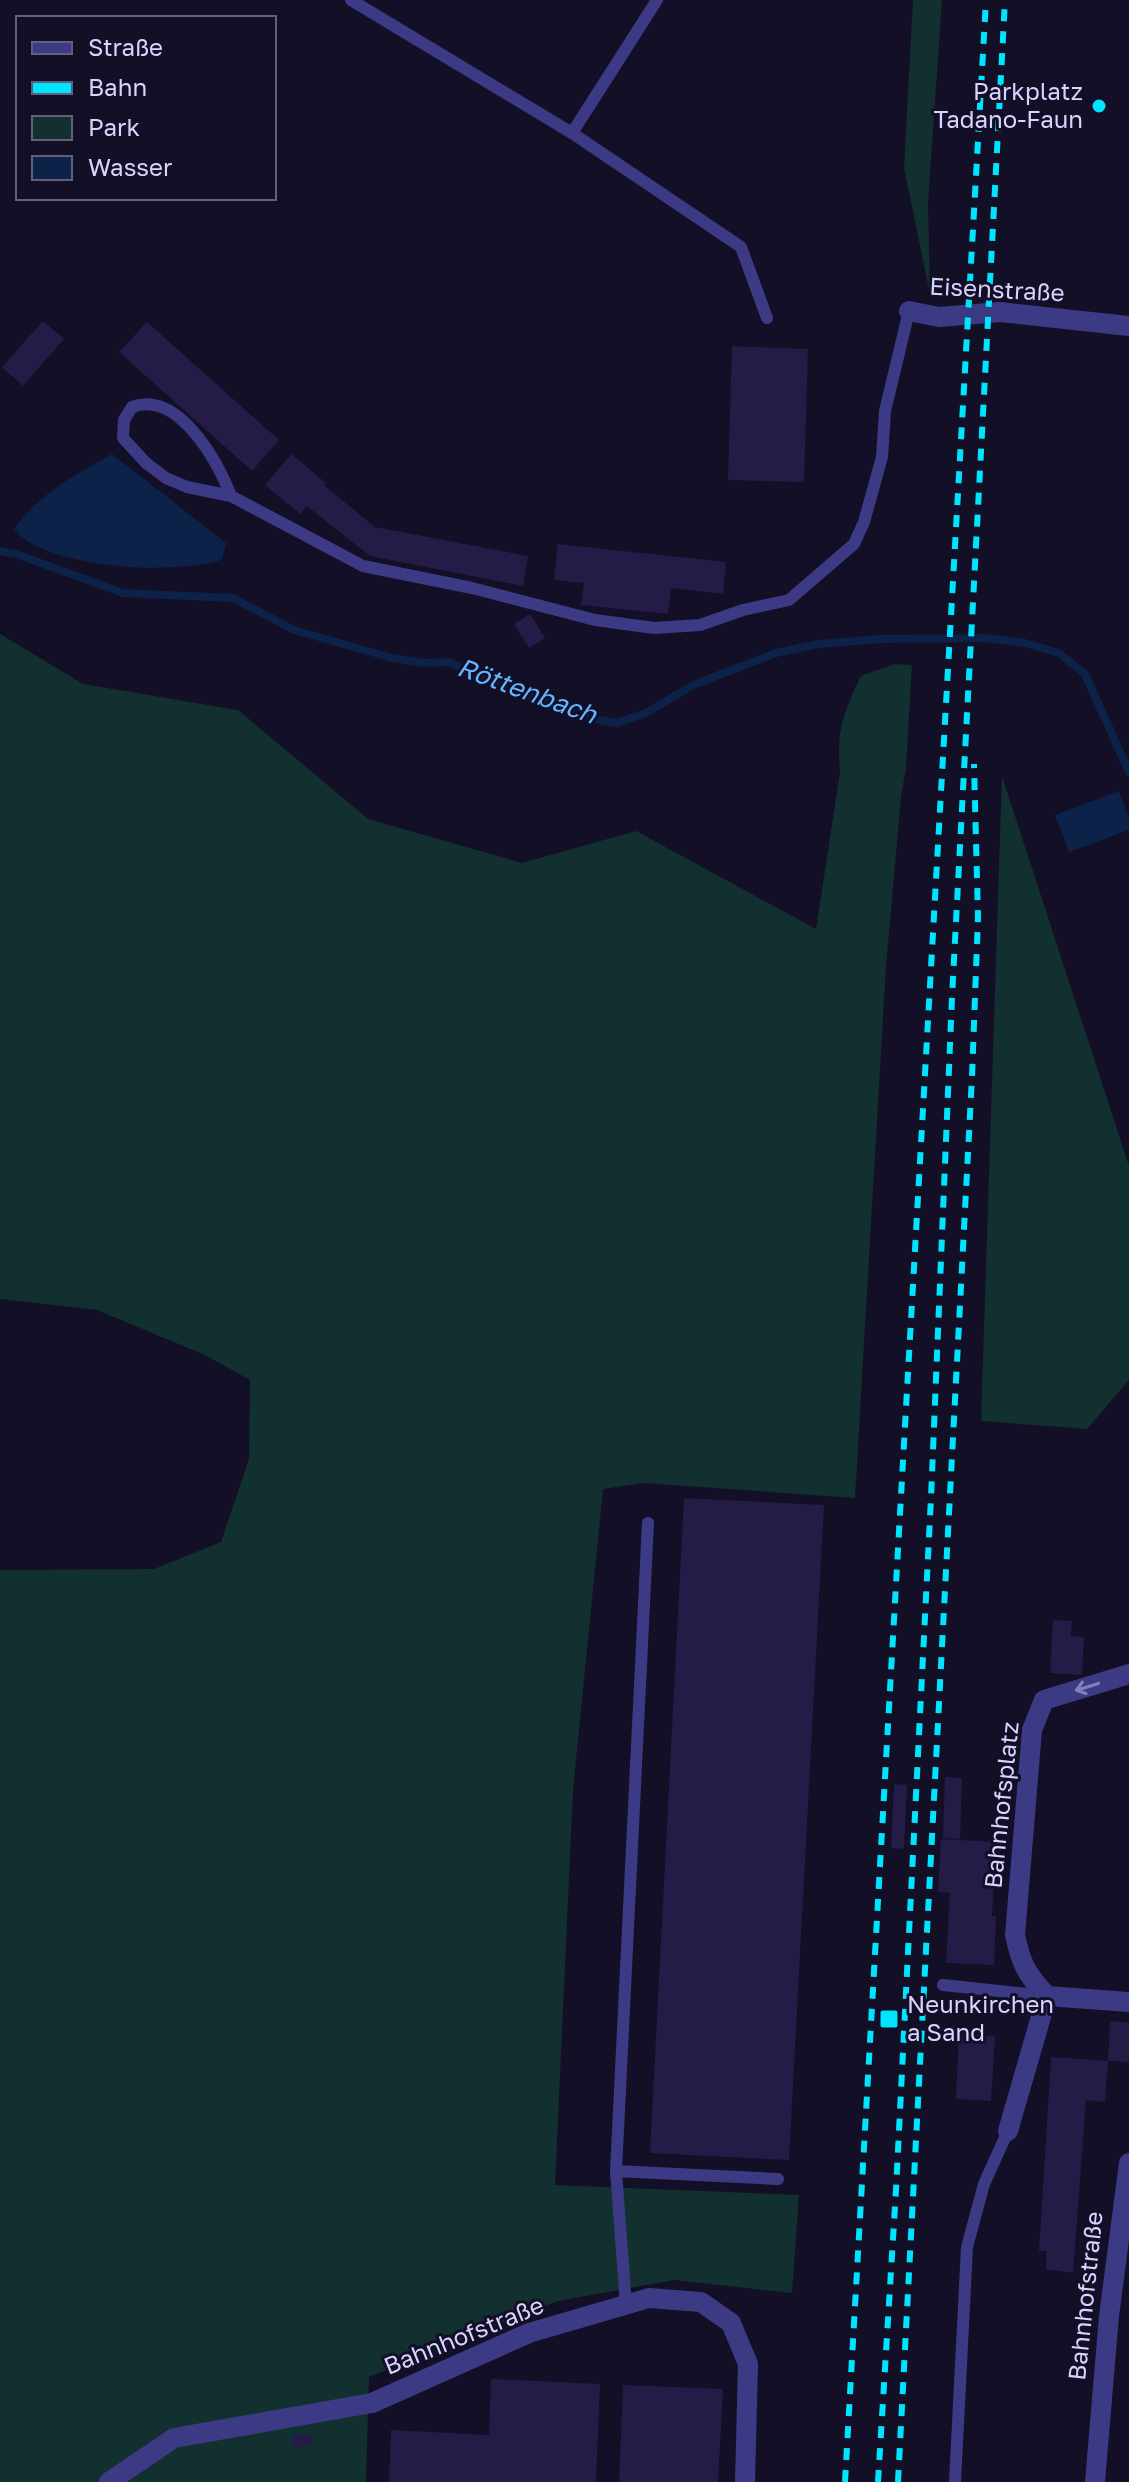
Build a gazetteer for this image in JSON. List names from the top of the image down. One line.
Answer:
{"streets":{"street":["Eisenstraße","Bahnhofsplatz","Bahnhofstraße"]},"one_way":["Bahnhofsplatz"],"water":["Röttenbach"],"places":{"other":["Parkplatz Tadano-Faun"],"transit":["Neunkirchen a Sand"]},"legend":["Straße","Bahn","Park","Wasser"]}
